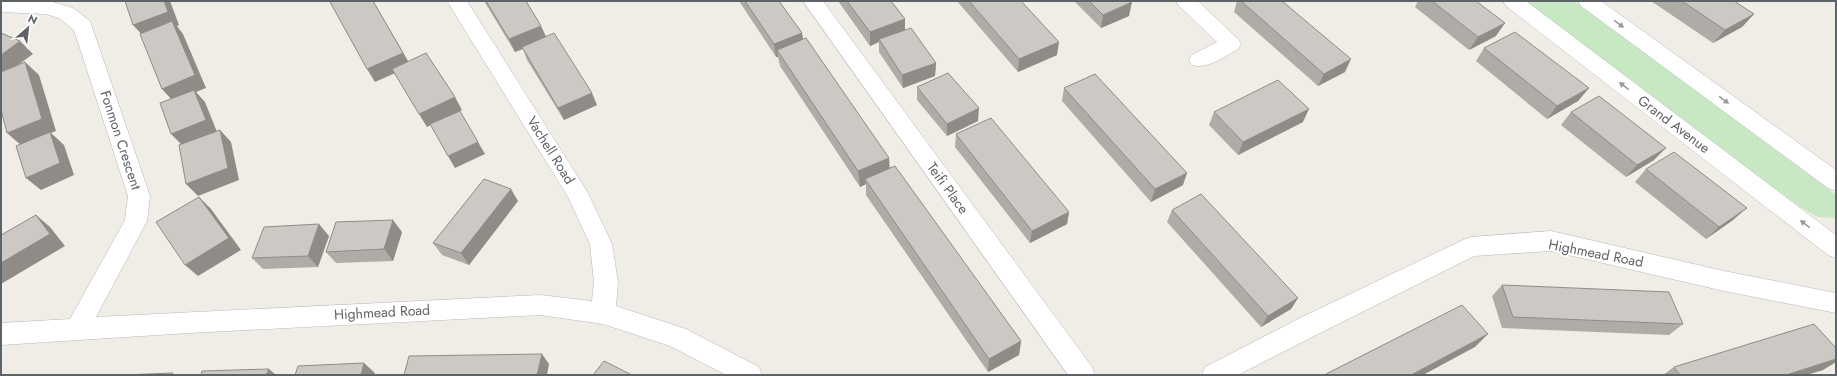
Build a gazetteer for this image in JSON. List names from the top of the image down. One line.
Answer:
{"streets":{"street":["Grand Avenue","Fonmon Crescent","Vachell Road","Teifi Place","Highmead Road"]},"crossings":[["Fonmon Crescent","Highmead Road"],["Vachell Road","Highmead Road"]],"north":"top right"}
